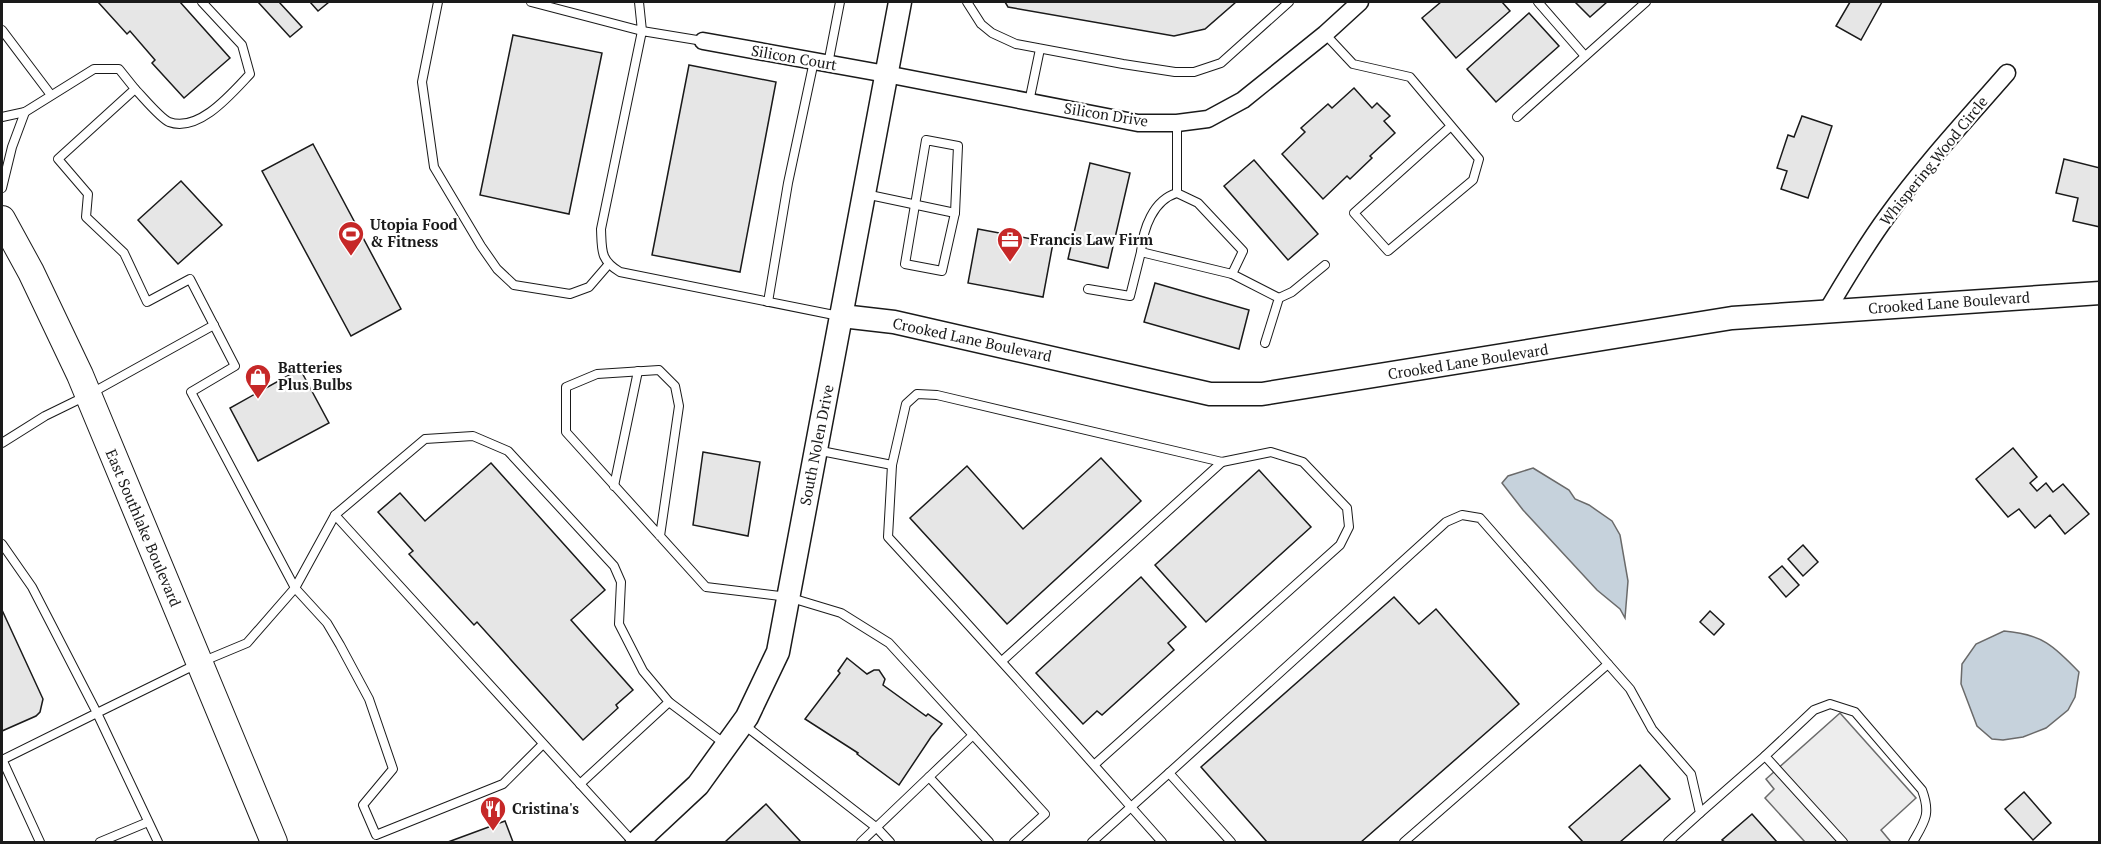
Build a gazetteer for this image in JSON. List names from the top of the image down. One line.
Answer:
{"streets":{"main road":["East Southlake Boulevard"],"street":["Silicon Court","Silicon Drive","Whispering Wood Circle","Crooked Lane Boulevard","South Nolen Drive"]},"crossings":[["Silicon Court","Silicon Drive"],["Silicon Court","South Nolen Drive"],["Silicon Drive","South Nolen Drive"],["Whispering Wood Circle","Crooked Lane Boulevard"],["Crooked Lane Boulevard","South Nolen Drive"]],"places":{"sports":["Utopia Food & Fitness"],"office":["Francis Law Firm"],"shop":["Batteries Plus Bulbs"],"restaurant":["Cristina's"]}}
